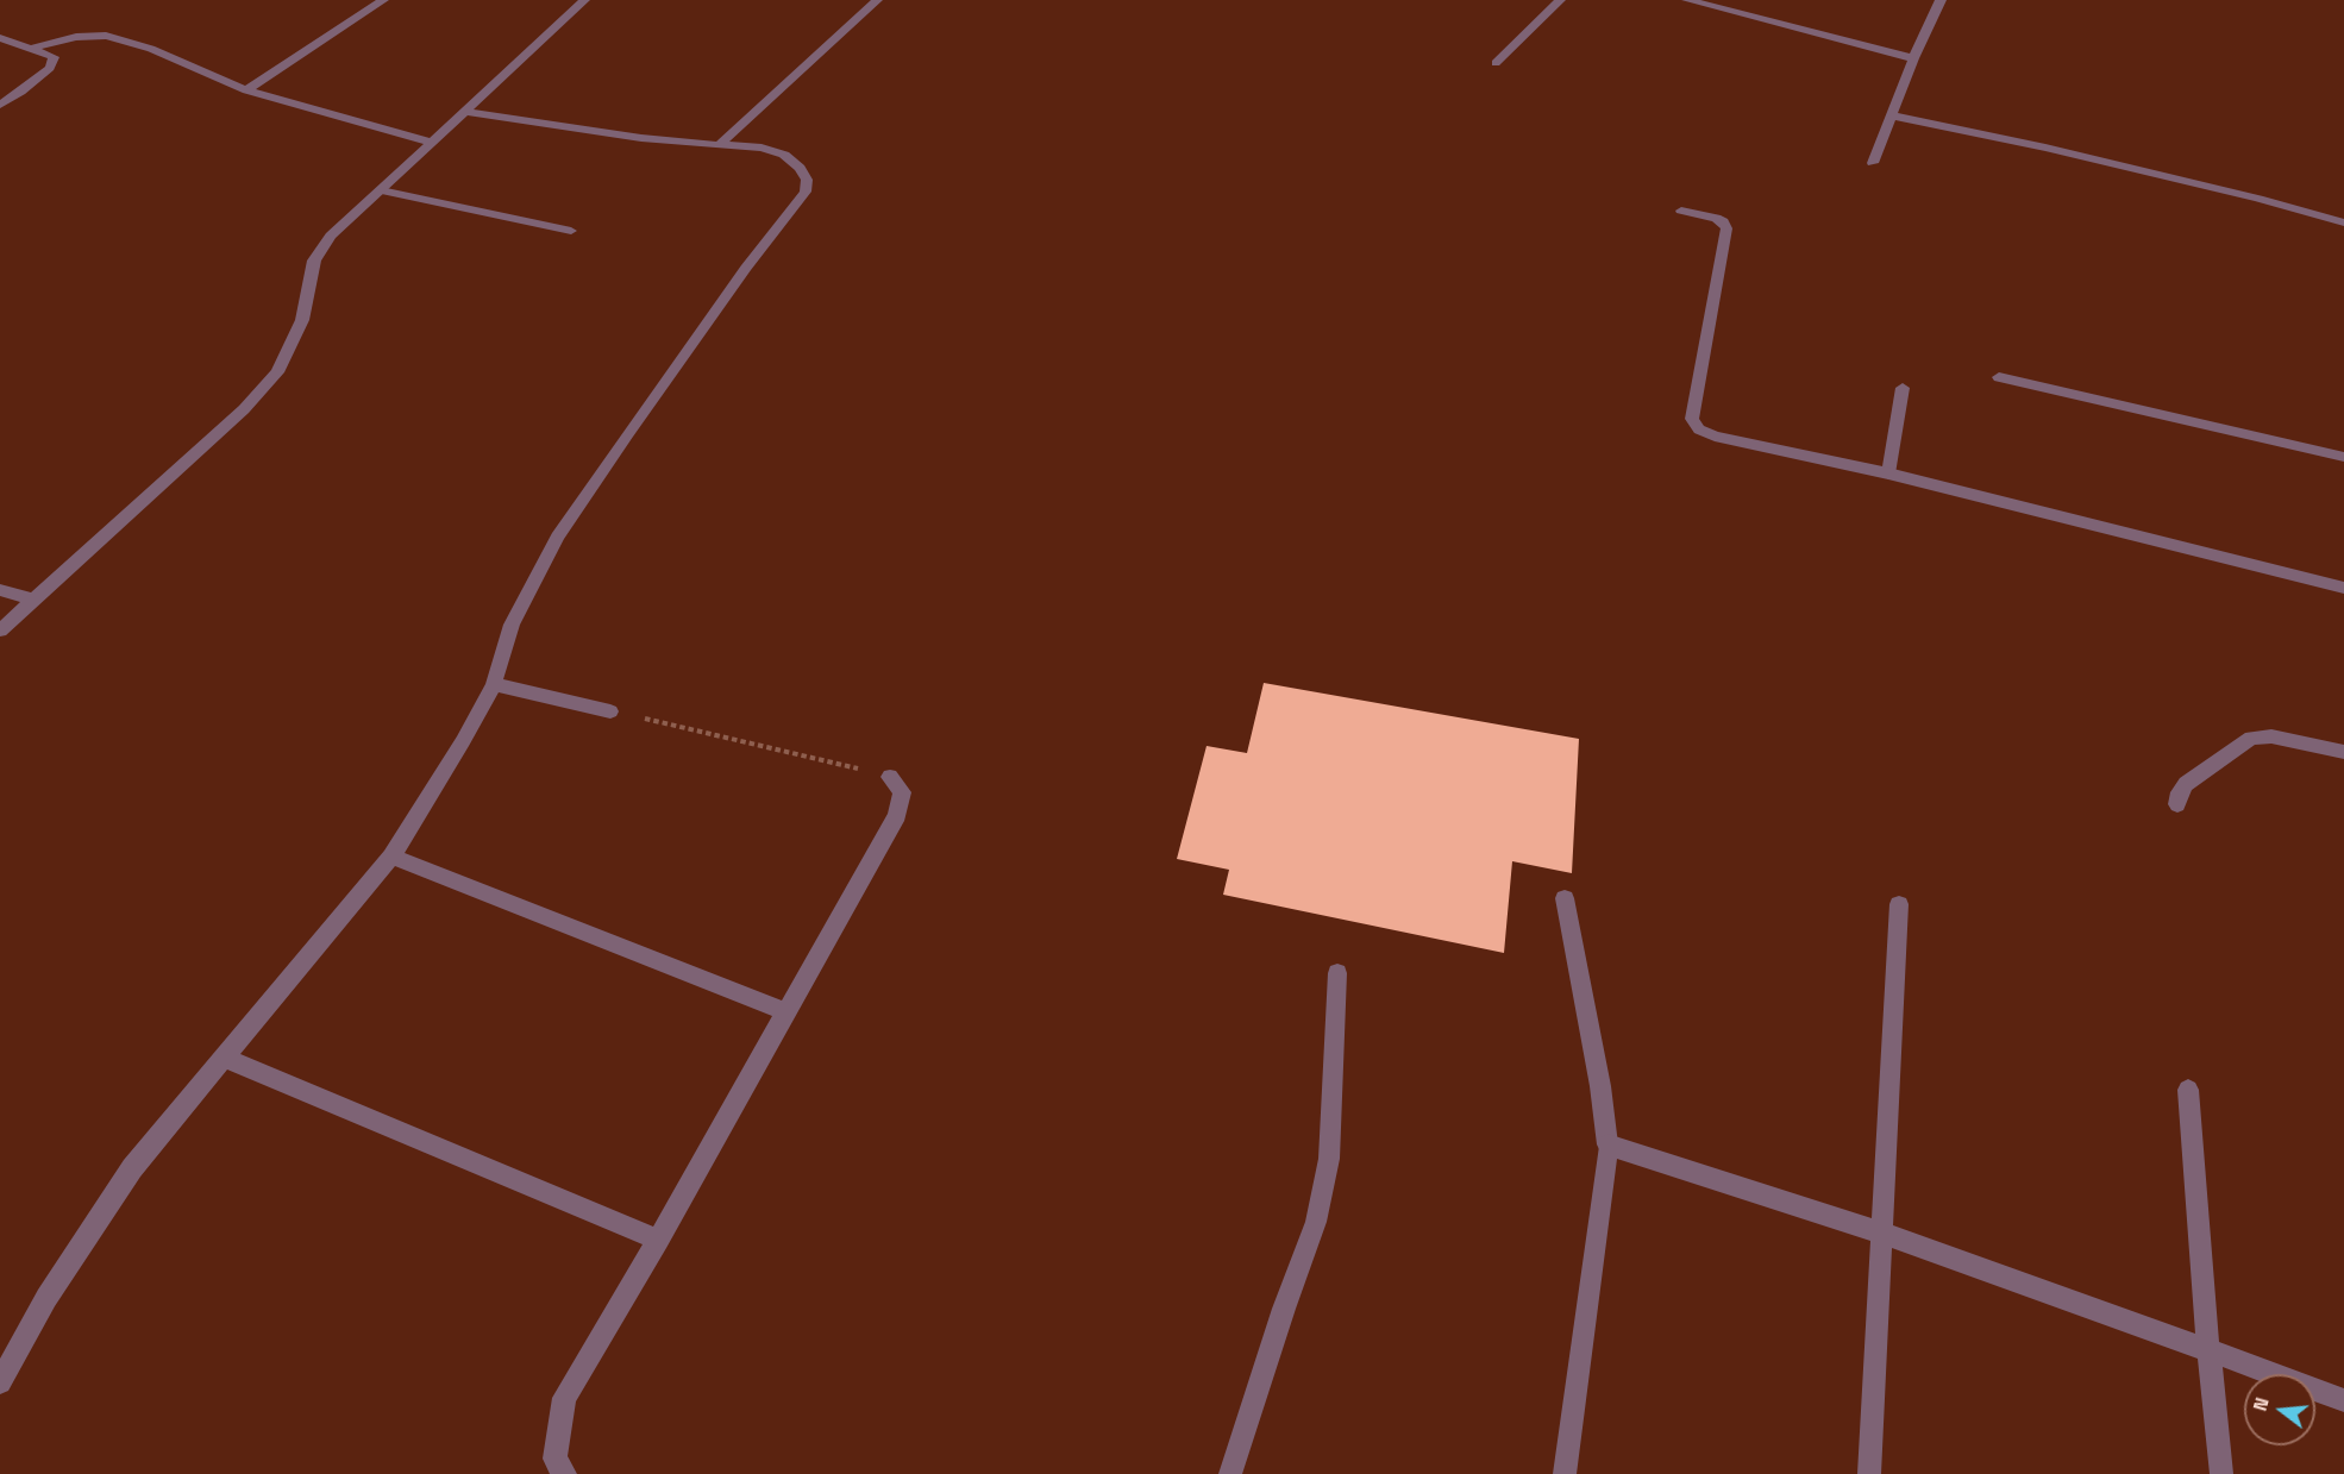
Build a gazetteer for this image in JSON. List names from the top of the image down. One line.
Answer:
{"north":"left"}
